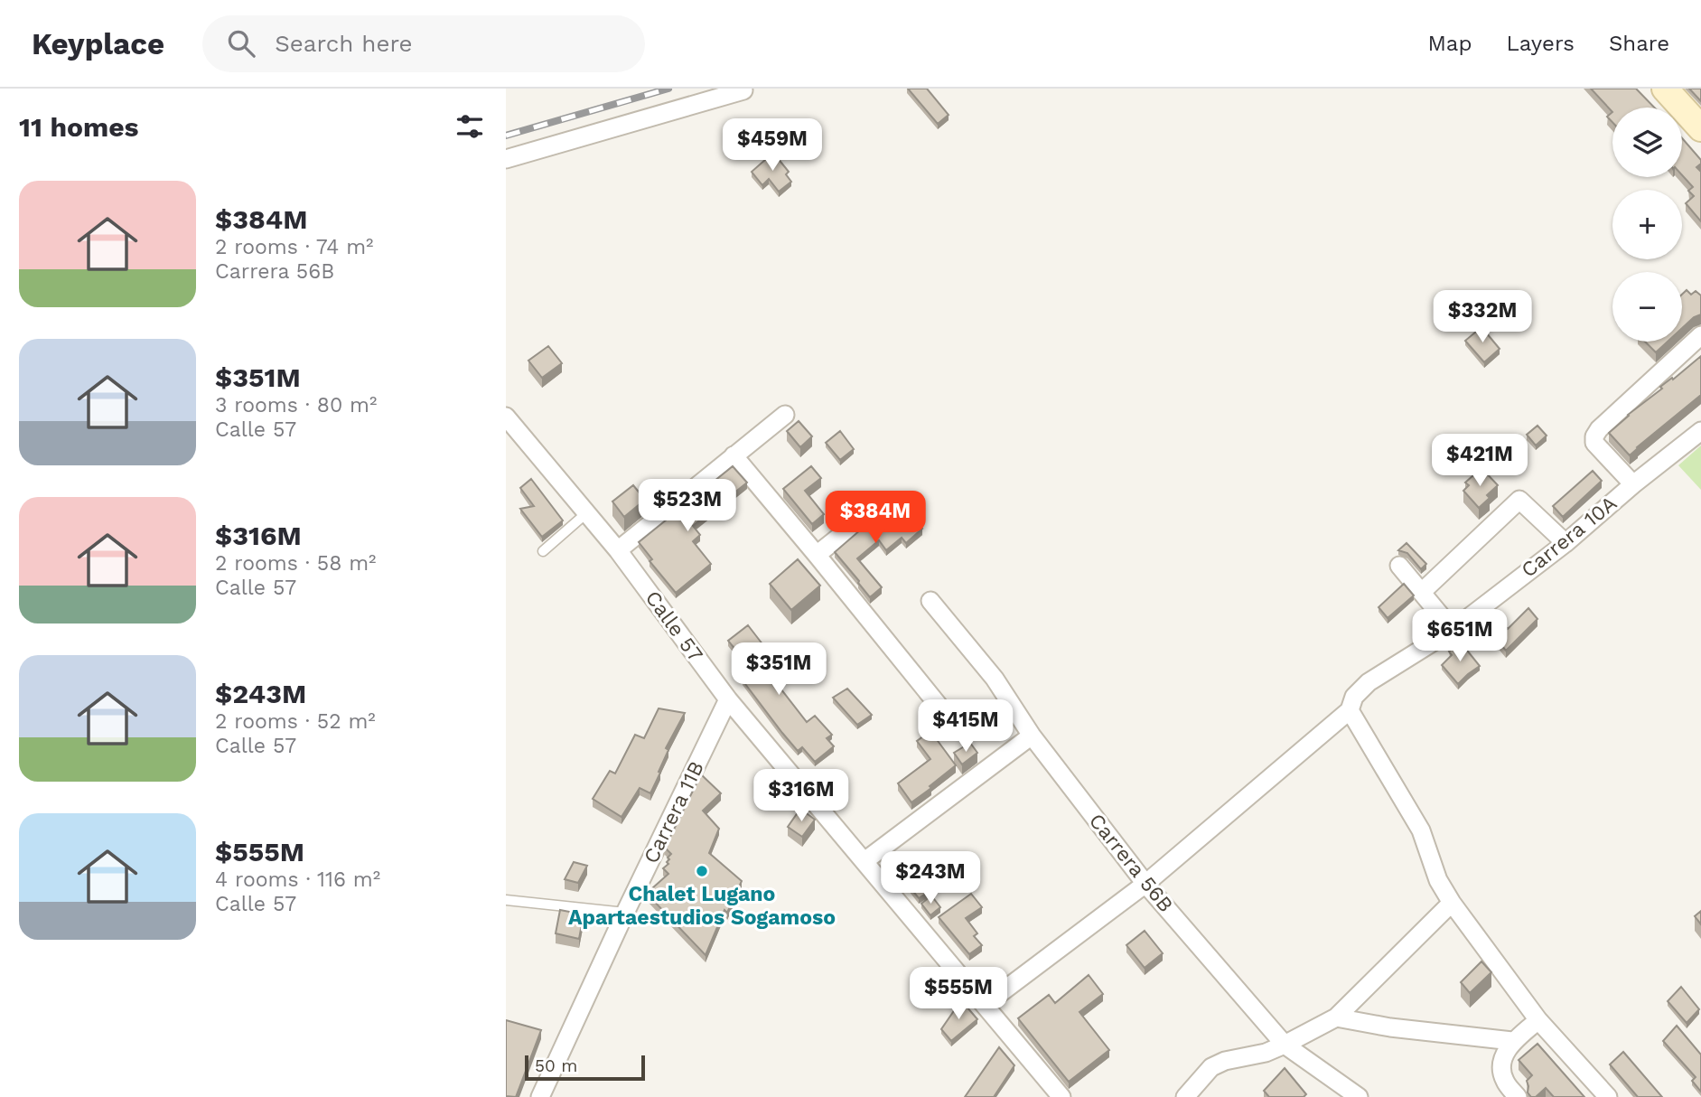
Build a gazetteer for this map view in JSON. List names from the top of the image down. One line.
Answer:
{"streets":{"street":["Carrera 10A","Calle 57","Carrera 11B","Carrera 56B"]},"crossings":[["Carrera 10A","Calle 57"],["Carrera 10A","Carrera 56B"],["Calle 57","Carrera 11B"]],"places":["Chalet Lugano Apartaestudios Sogamoso"],"scale_bar":"50 m","page":{"header":"Keyplace","search":"Search here","nav":["Map","Layers","Share"],"heading":"11 homes","map_buttons":["+","−"],"price":["$459M","$332M","$421M","$523M","$384M","$651M","$351M","$415M","$316M","$243M","$555M"],"list":[{"name":"$384M","note":"2 rooms · 74 m² · Carrera 56B"},{"name":"$351M","note":"3 rooms · 80 m² · Calle 57"},{"name":"$316M","note":"2 rooms · 58 m² · Calle 57"},{"name":"$243M","note":"2 rooms · 52 m² · Calle 57"},{"name":"$555M","note":"4 rooms · 116 m² · Calle 57"}],"scale":"50 m"}}
